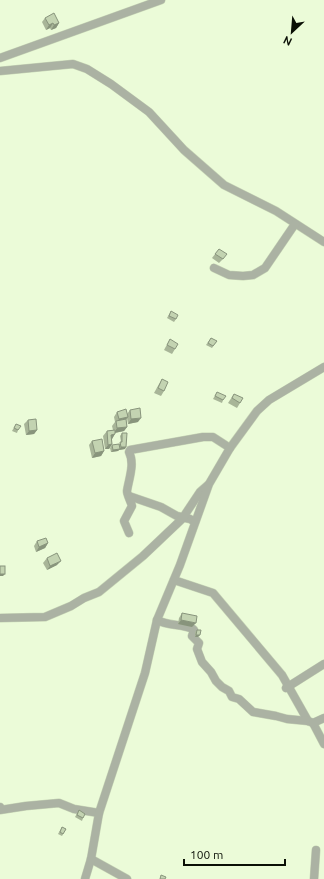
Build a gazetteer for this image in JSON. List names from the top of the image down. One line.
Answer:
{"scale_bar":"100 m","north":"bottom left"}
